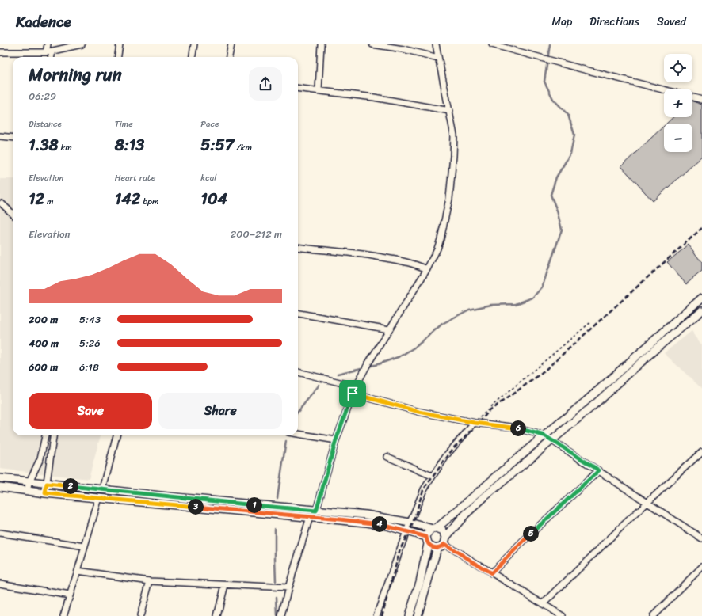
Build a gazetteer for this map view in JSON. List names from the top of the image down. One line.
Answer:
{"page":{"header":"Kadence","nav":["Map","Directions","Saved"],"map_buttons":["+","−"],"heading":["Morning run","06:29"],"stats":[["Distance","1.38 km"],["Time","8:13"],["Pace","5:57 /km"],["Elevation","12 m"],["Heart rate","142 bpm"],["kcal","104"]],"chart":["Elevation","200–212 m"],"list":[{"name":"200 m","note":"5:43"},{"name":"400 m","note":"5:26"},{"name":"600 m","note":"6:18"}],"buttons":["Save","Share"],"pins":["6","2","1","3","4","5"]}}
